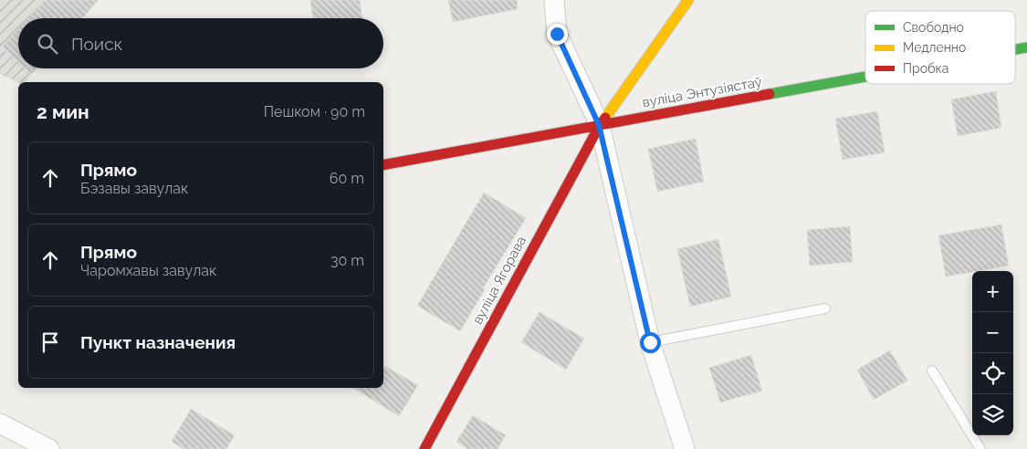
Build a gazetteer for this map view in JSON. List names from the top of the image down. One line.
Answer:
{"streets":{"street":["вуліца Энтузіястаў","вуліца Ягорава"]},"crossings":[["вуліца Энтузіястаў","вуліца Ягорава"]],"legend":["Свободно","Медленно","Пробка"],"page":{"search":"Поиск","heading":["2 мин","Пешком · 90 m"],"list":[["Прямо","Бэзавы завулак","60 m"],["Прямо","Чаромхавы завулак","30 m"],"Пункт назначения"],"map_buttons":["+","−"]}}
